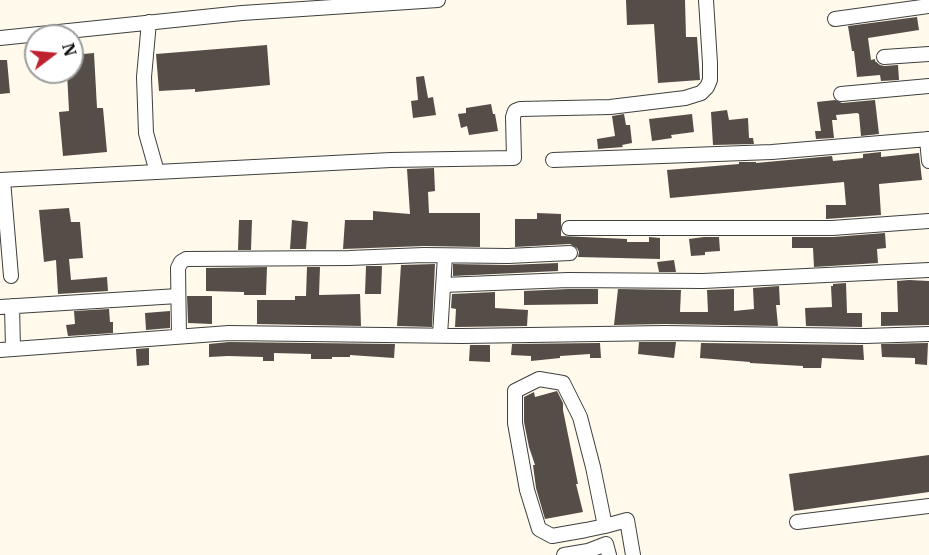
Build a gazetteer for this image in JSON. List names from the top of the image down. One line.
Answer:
{"north":"right"}
